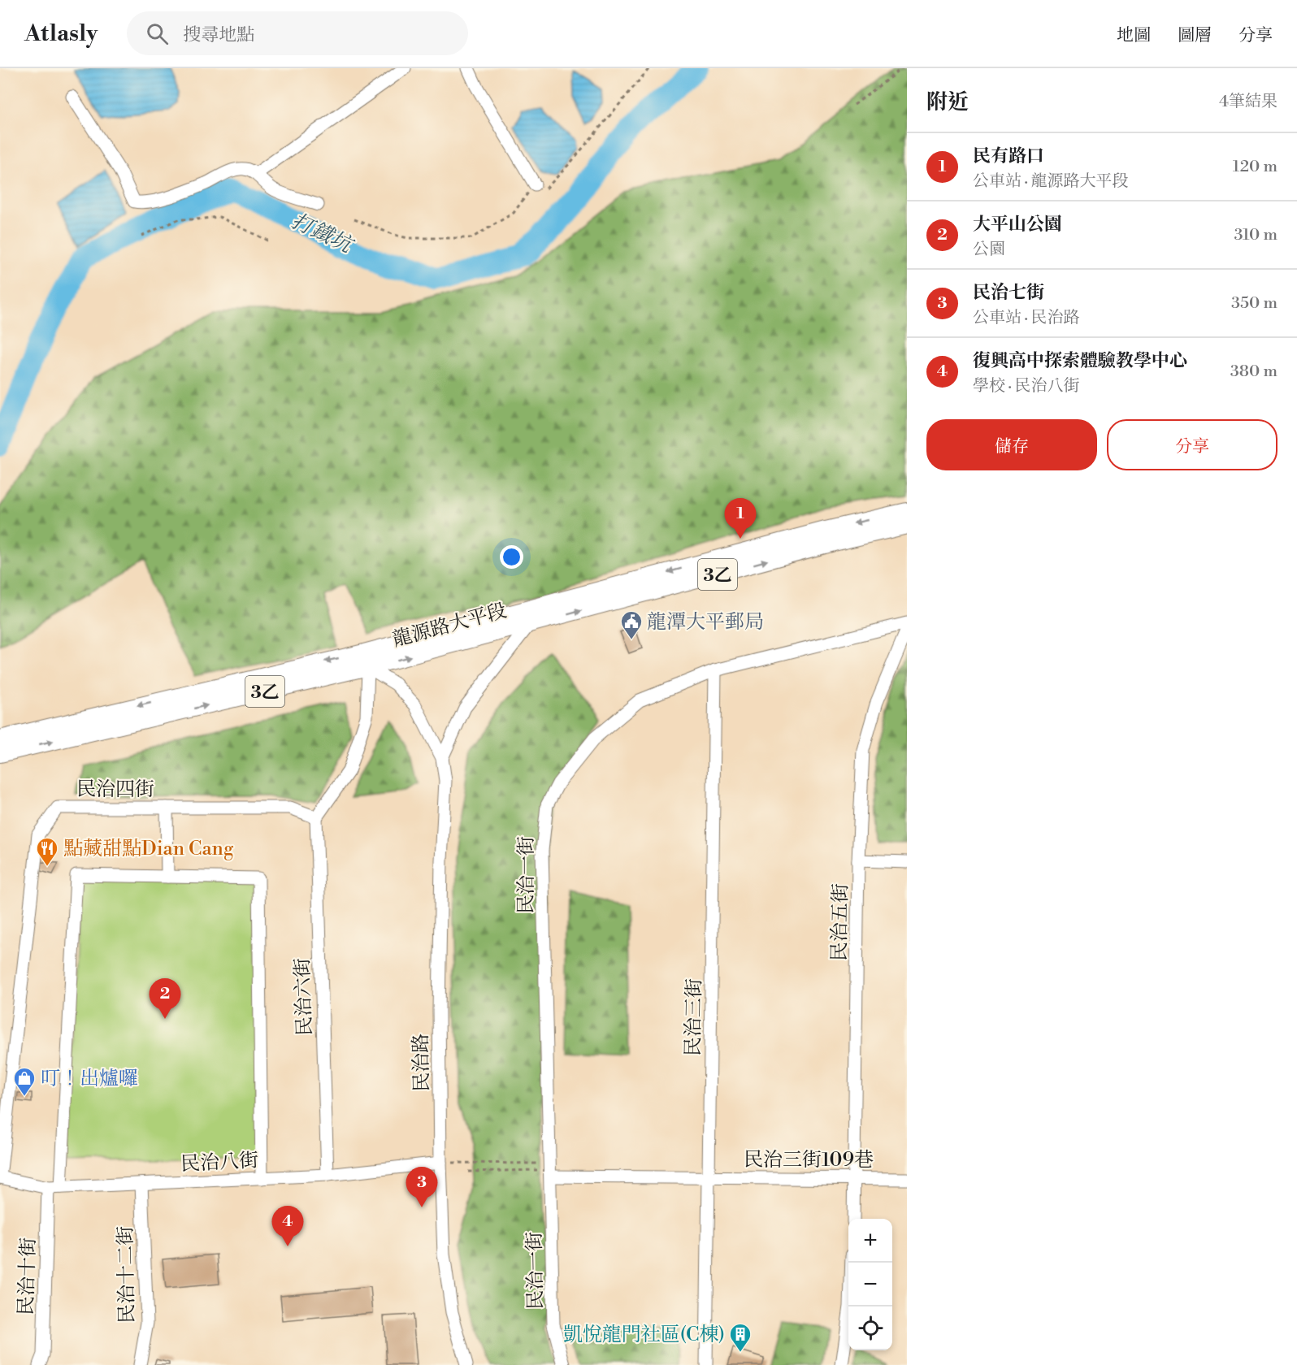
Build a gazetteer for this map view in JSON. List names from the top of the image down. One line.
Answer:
{"streets":{"main road":["3乙","龍源路大平段"],"street":["民治四街","民治一街","民治五街","民治六街","民治三街","民治路","民治三街109巷","民治八街","民治十二街","民治十街"]},"crossings":[["民治四街","民治六街"],["民治四街","民治八街"],["民治一街","民治三街"],["民治一街","民治三街109巷"],["民治五街","民治三街109巷"],["民治六街","民治八街"],["民治三街","民治三街109巷"],["民治路","民治八街"],["民治八街","民治十二街"],["民治八街","民治十街"]],"water":["打鐵坑"],"places":{"public building":["龍潭大平郵局"],"restaurant":["點藏甜點Dian Cang"],"shop":["叮！出爐囉"],"building":["凱悅龍門社區(C棟)"]},"page":{"header":"Atlasly","search":"搜尋地點","nav":["地圖","圖層","分享"],"heading":["附近","4筆結果"],"list":[{"mark":"1","name":"民有路口","note":"公車站 · 龍源路大平段","value":"120 m"},{"mark":"2","name":"大平山公園","note":"公園","value":"310 m"},{"mark":"3","name":"民治七街","note":"公車站 · 民治路","value":"350 m"},{"mark":"4","name":"復興高中探索體驗教學中心","note":"學校 · 民治八街","value":"380 m"}],"buttons":["儲存","分享"],"pins":["1","2","3","4"],"map_buttons":["+","−"]}}
